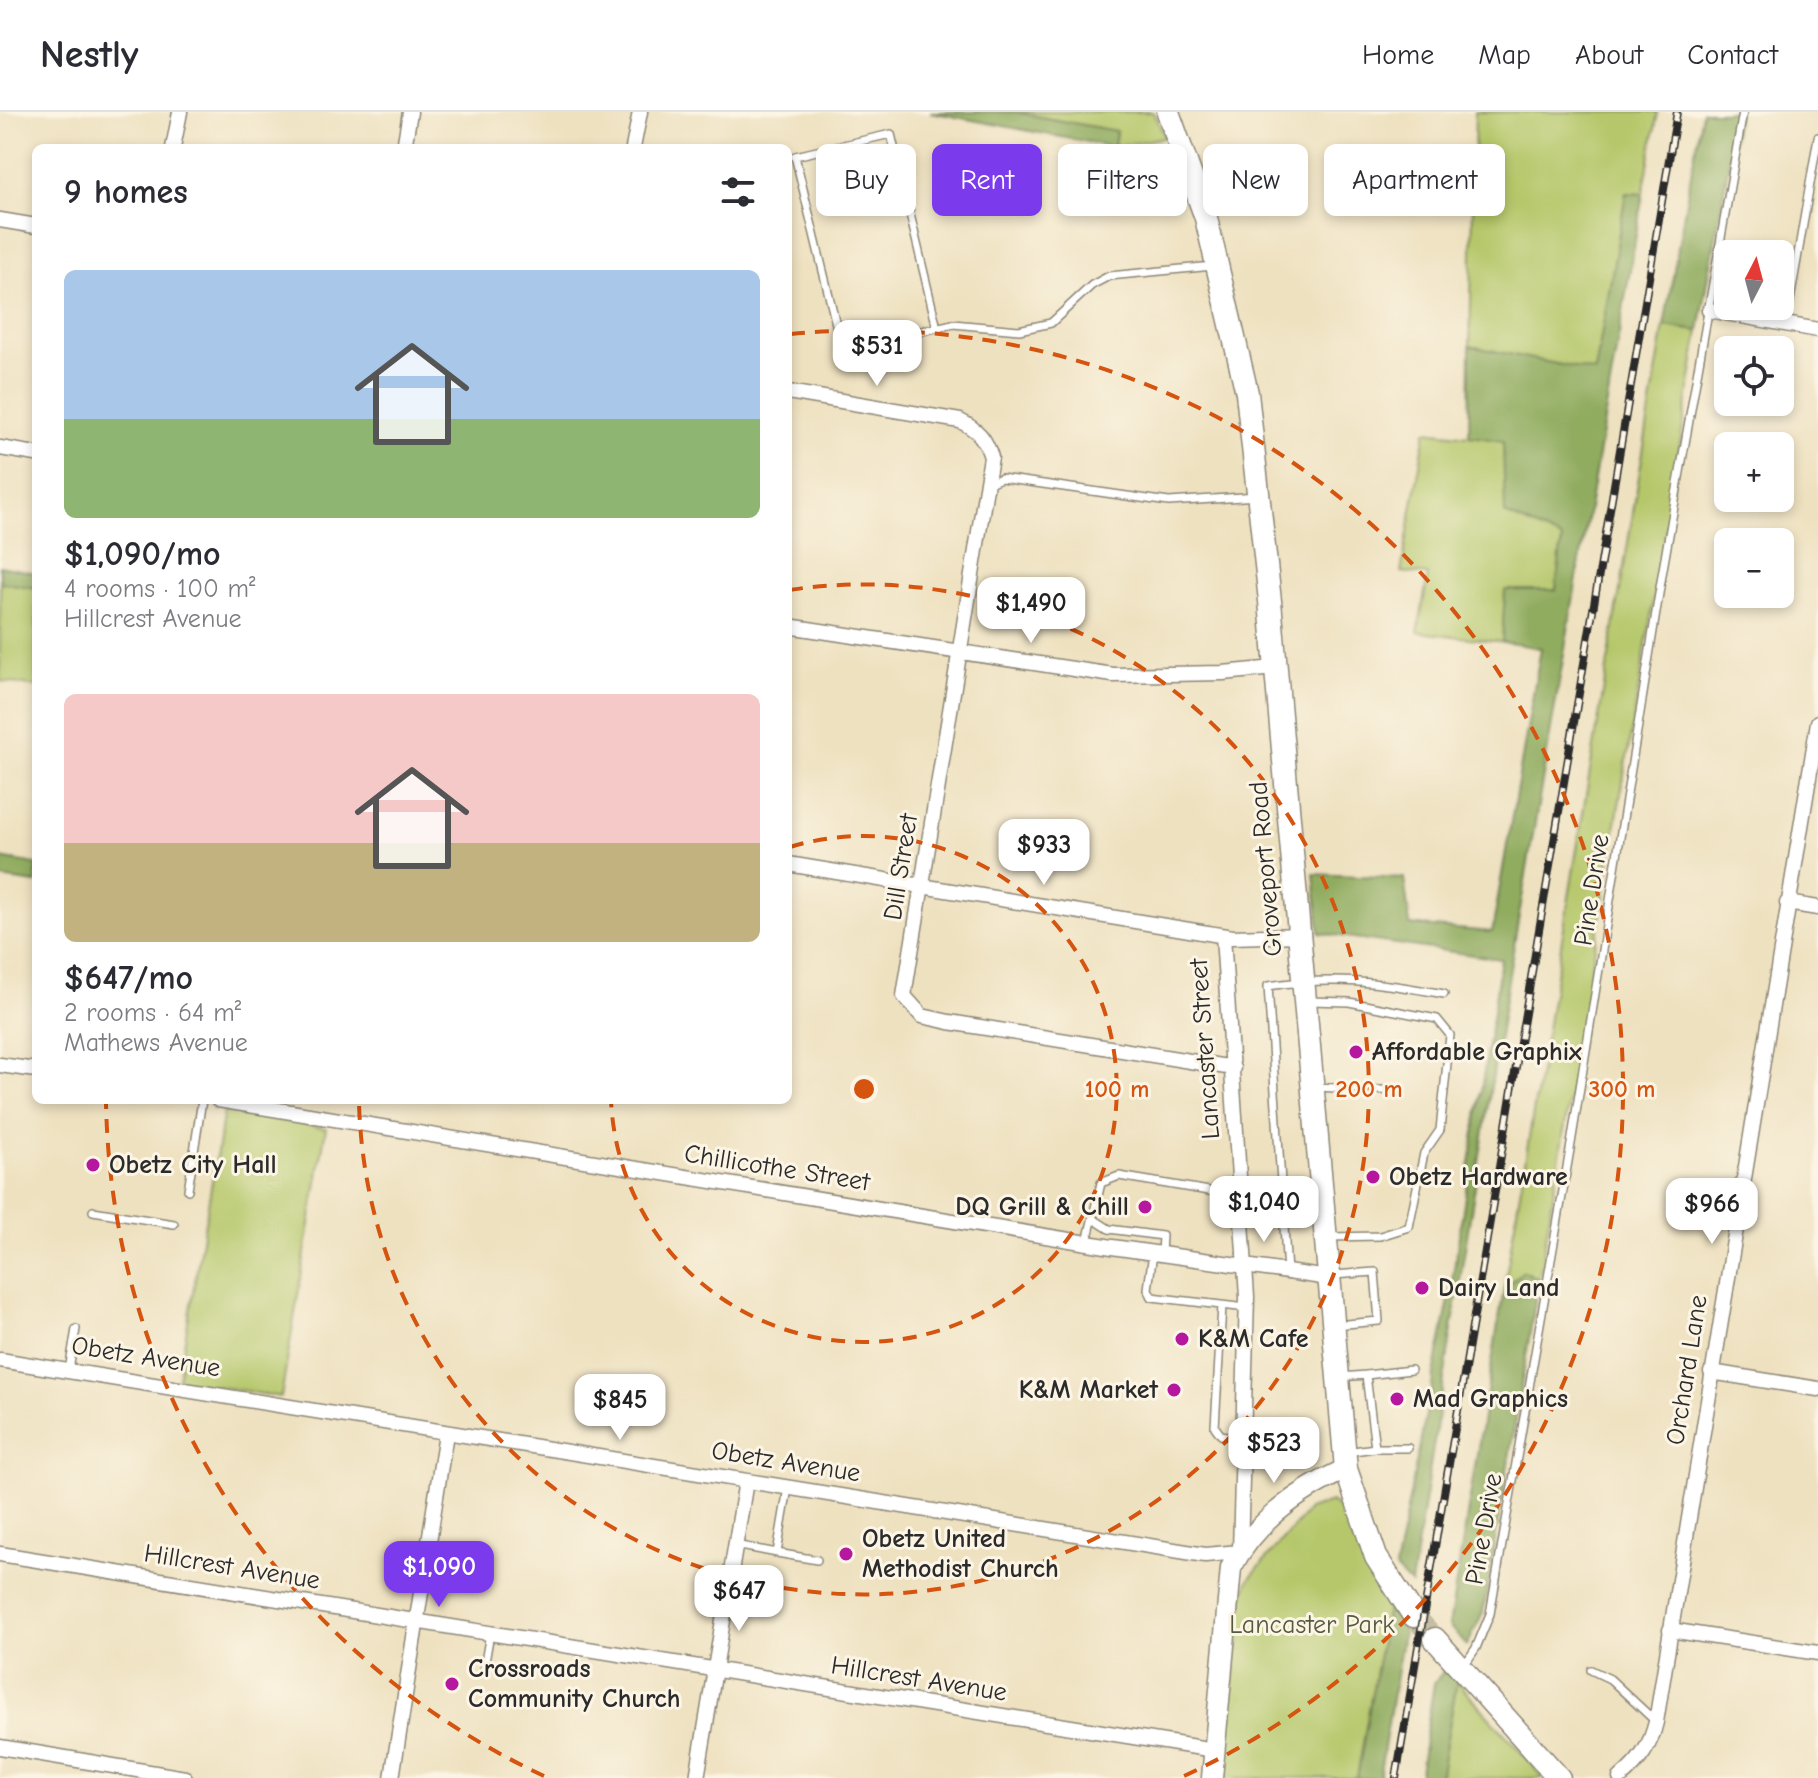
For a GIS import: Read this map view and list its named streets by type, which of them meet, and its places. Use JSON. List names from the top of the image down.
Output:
{
  "streets": {
    "main road": ["Groveport Road"],
    "street": [
      "Dill Street",
      "Lancaster Street",
      "Chillicothe Street",
      "Obetz Avenue",
      "Orchard Lane",
      "Hillcrest Avenue"
    ],
    "lane": ["Pine Drive"]
  },
  "crossings": [
    ["Dill Street", "Lancaster Street"],
    ["Groveport Road", "Chillicothe Street"],
    ["Lancaster Street", "Chillicothe Street"],
    ["Lancaster Street", "Obetz Avenue"],
    ["Lancaster Street", "Hillcrest Avenue"]
  ],
  "parks": ["Lancaster Park"],
  "places": [
    "Affordable Graphix",
    "Obetz City Hall",
    "Obetz Hardware",
    "DQ Grill & Chill",
    "Dairy Land",
    "K&M Cafe",
    "K&M Market",
    "Mad Graphics",
    "Obetz United Methodist Church",
    "Crossroads Community Church"
  ],
  "north": "top",
  "page": {
    "header": "Nestly",
    "nav": [
      "Home",
      "Map",
      "About",
      "Contact"
    ],
    "chip": [
      "Buy",
      "Rent",
      "Filters",
      "New",
      "Apartment"
    ],
    "heading": "9 homes",
    "map_buttons": ["+", "−"],
    "list": [
      {
        "name": "$1,090/mo",
        "note": "4 rooms · 100 m² · Hillcrest Avenue"
      },
      {
        "name": "$647/mo",
        "note": "2 rooms · 64 m² · Mathews Avenue"
      }
    ],
    "price": [
      "$531",
      "$1,490",
      "$933",
      "$1,040",
      "$966",
      "$845",
      "$523",
      "$1,090",
      "$647"
    ]
  },
  "rings": ["100 m", "200 m", "300 m"]
}
